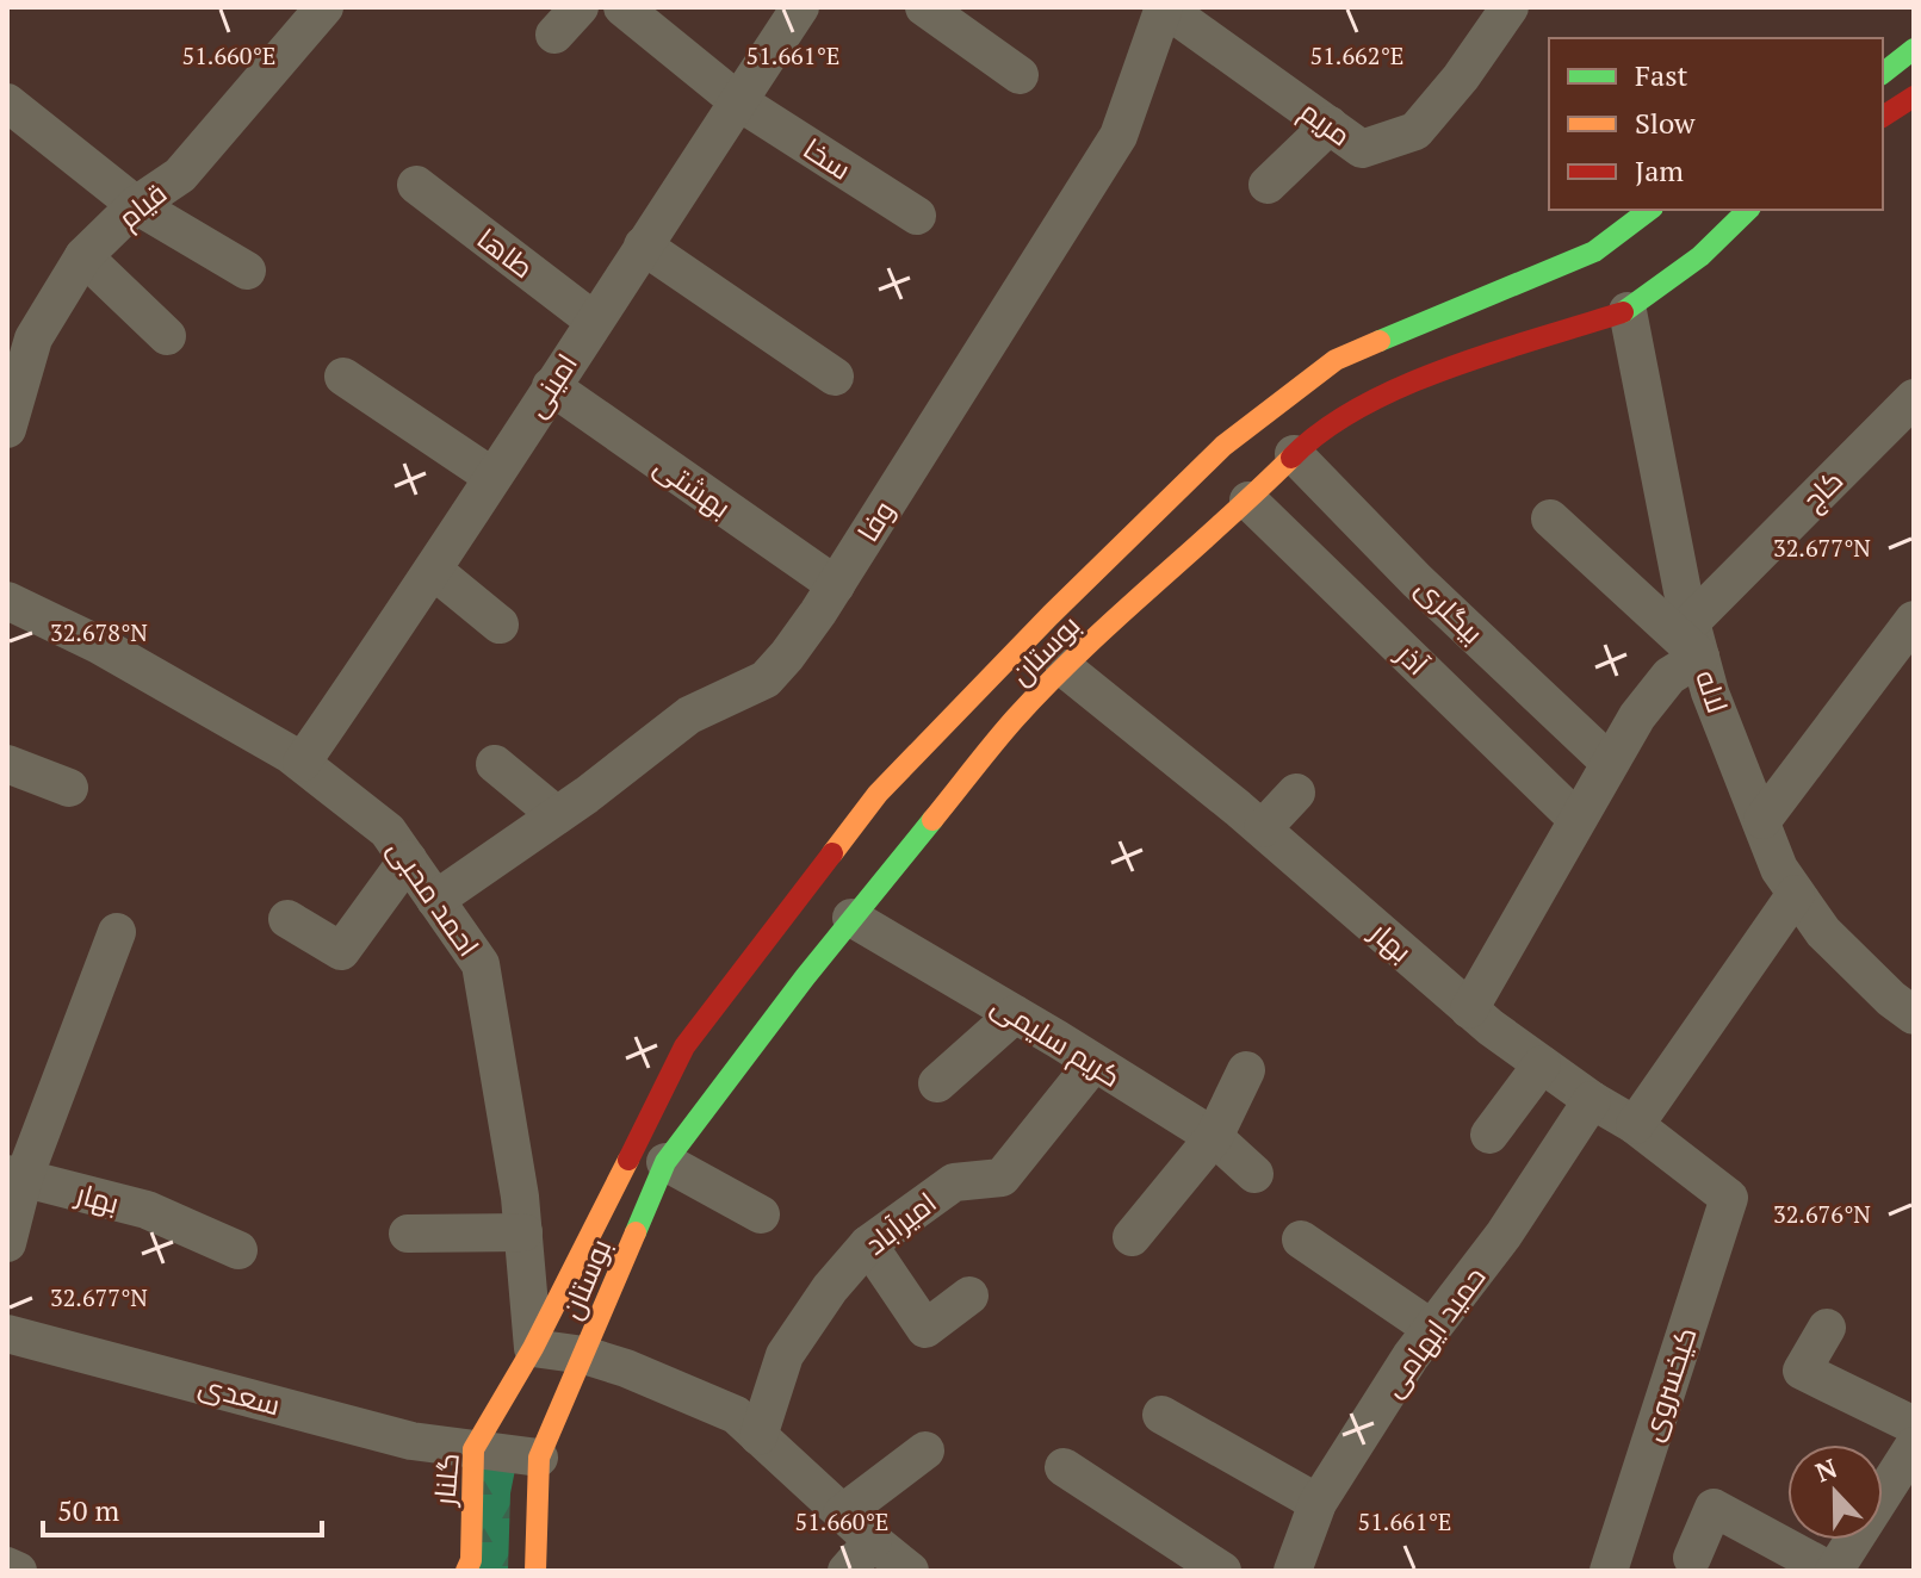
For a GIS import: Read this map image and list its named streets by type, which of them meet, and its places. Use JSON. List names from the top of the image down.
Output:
{
  "streets": {
    "street": [
      "مریم",
      "سخا",
      "قیام",
      "طاها",
      "امینی",
      "بهشتی",
      "کاج",
      "وفا",
      "بیگلری",
      "بوستان",
      "آذر",
      "لاله",
      "احمد محبی",
      "بهار",
      "کریم سلیمی",
      "امیرآباد",
      "حمید ایهامی",
      "کیخسروی",
      "سعدی",
      "گلنار"
    ]
  },
  "crossings": [
    ["مریم", "وفا"],
    ["سخا", "امینی"],
    ["طاها", "امینی"],
    ["امینی", "بهشتی"],
    ["امینی", "احمد محبی"],
    ["بهشتی", "وفا"],
    ["کاج", "بیگلری"],
    ["کاج", "آذر"],
    ["کاج", "لاله"],
    ["کاج", "بهار"],
    ["وفا", "احمد محبی"],
    ["بیگلری", "بوستان"],
    ["بوستان", "آذر"],
    ["بوستان", "لاله"],
    ["بوستان", "احمد محبی"],
    ["بوستان", "بهار"],
    ["بوستان", "کریم سلیمی"],
    ["بوستان", "گلنار"],
    ["احمد محبی", "گلنار"],
    ["بهار", "حمید ایهامی"],
    ["بهار", "کیخسروی"],
    ["کریم سلیمی", "امیرآباد"],
    ["سعدی", "گلنار"]
  ],
  "legend": ["Fast", "Slow", "Jam"],
  "scale_bar": "50 m",
  "north": "top",
  "coordinates": [
    "51.660°E",
    "51.661°E",
    "51.662°E",
    "32.677°N",
    "32.678°N",
    "32.676°N"
  ]
}
